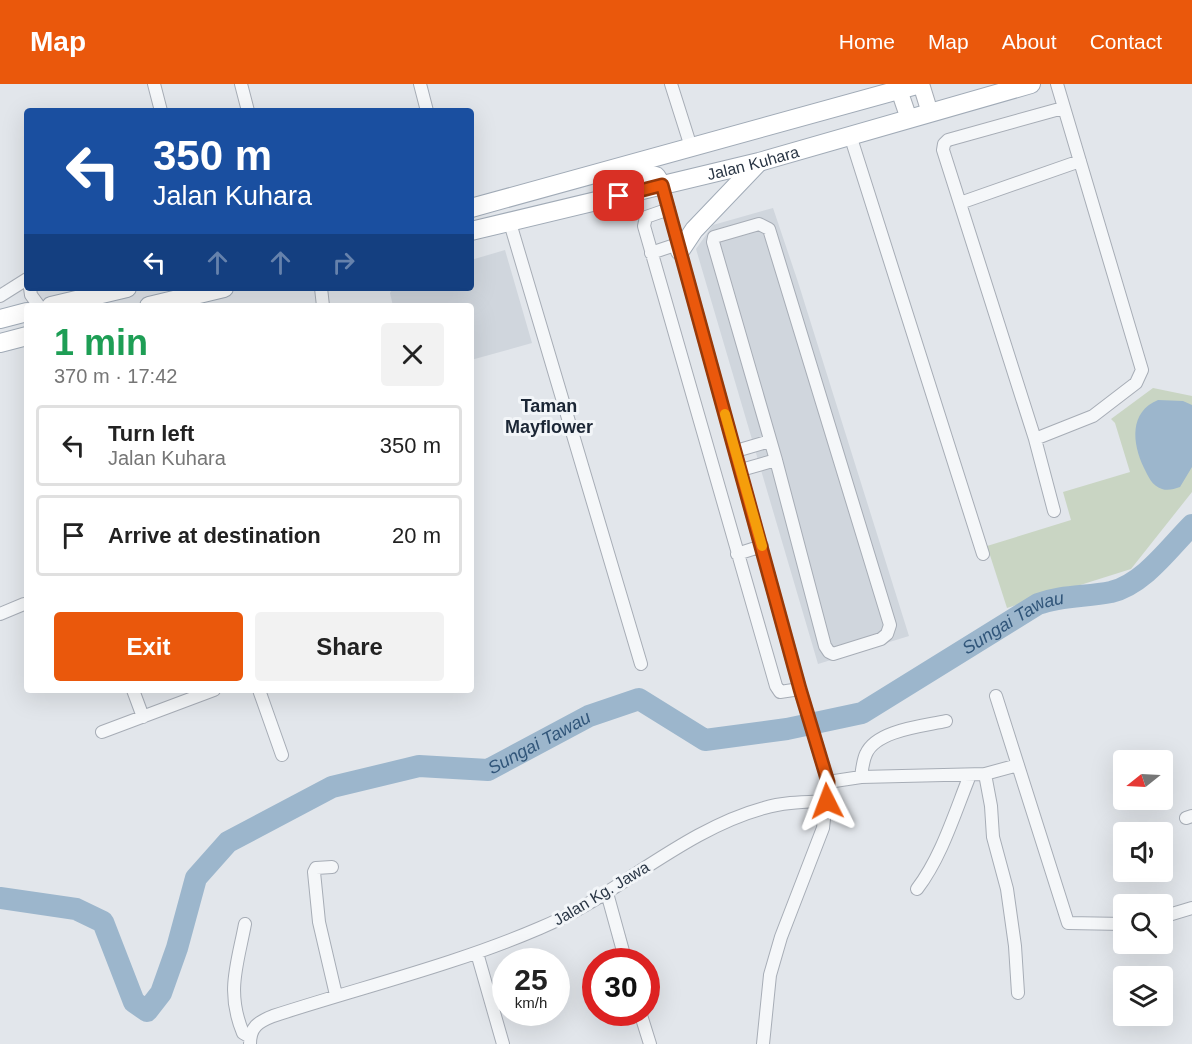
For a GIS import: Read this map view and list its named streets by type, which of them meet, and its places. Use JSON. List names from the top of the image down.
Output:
{
  "streets": {
    "main road": ["Jalan Kuhara"],
    "street": ["Jalan Kg. Jawa"]
  },
  "districts": ["Taman Mayflower"],
  "water": ["Sungai Tawau"],
  "north": "left",
  "page": {
    "header": "Map",
    "nav": [
      "Home",
      "Map",
      "About",
      "Contact"
    ],
    "turn": ["350 m", "Jalan Kuhara"],
    "heading": ["1 min", "370 m · 17:42"],
    "list": [
      {
        "name": "Turn left",
        "note": "Jalan Kuhara",
        "value": "350 m"
      },
      {
        "name": "Arrive at destination",
        "value": "20 m"
      }
    ],
    "buttons": ["Exit", "Share"],
    "speed": "25 km/h",
    "limit": "30"
  }
}
